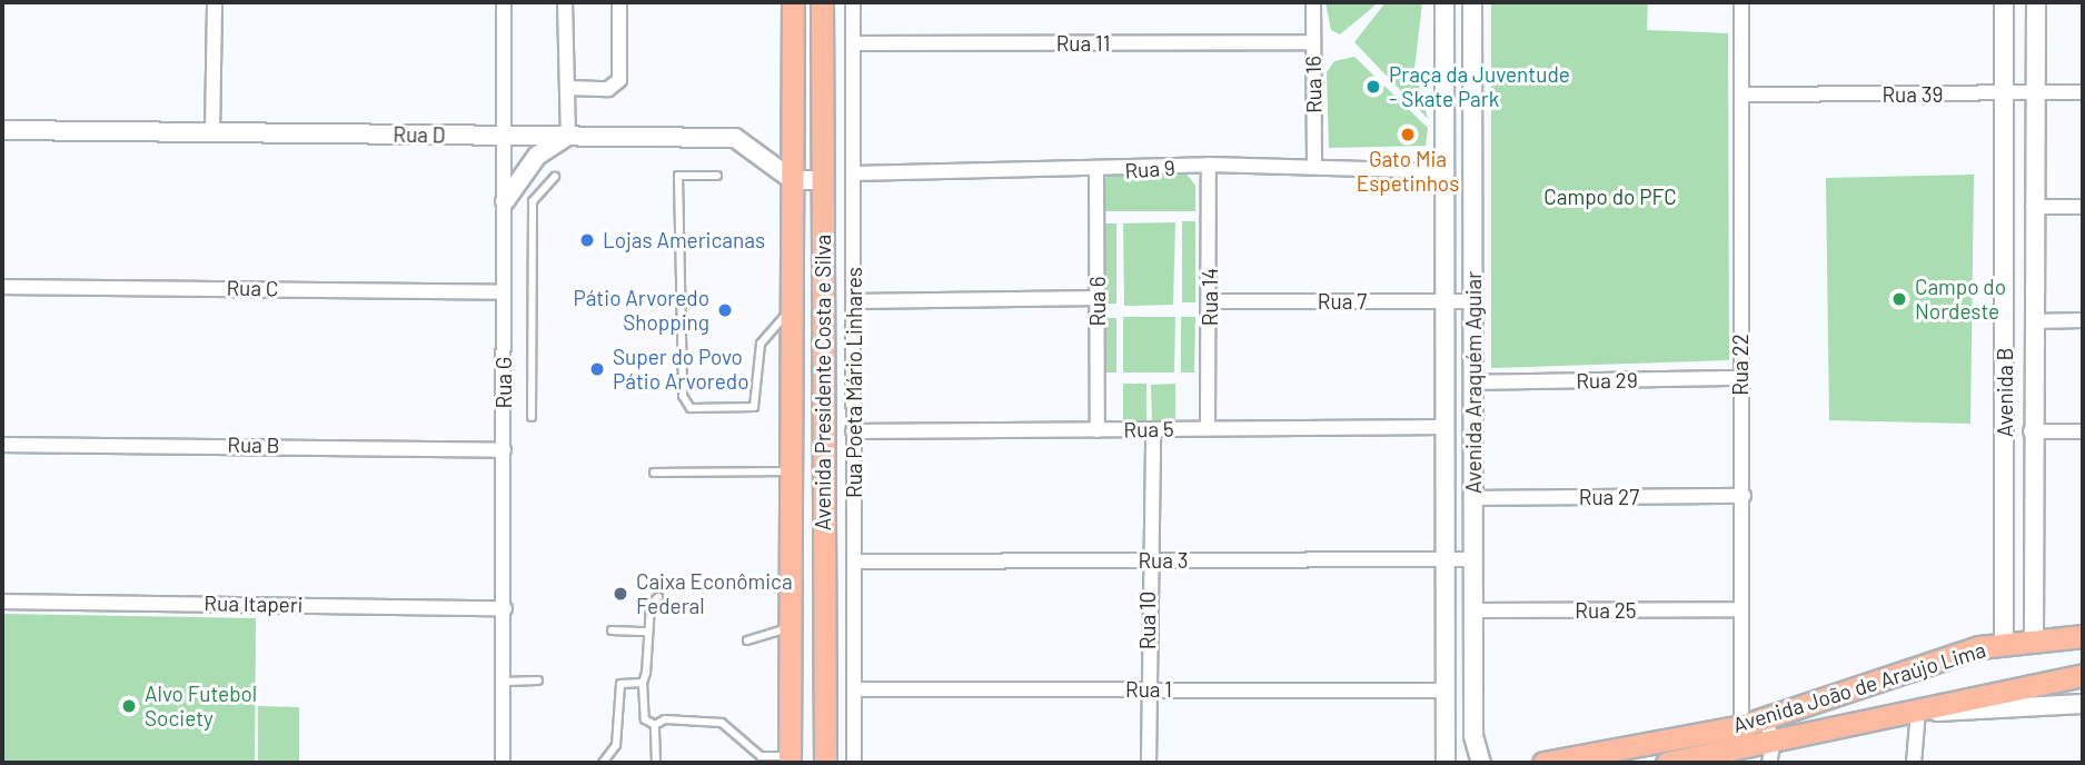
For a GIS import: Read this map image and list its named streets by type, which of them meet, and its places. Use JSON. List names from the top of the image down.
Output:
{
  "streets": {
    "main road": ["Avenida Presidente Costa e Silva", "Avenida João de Araújo Lima"],
    "street": [
      "Rua 11",
      "Rua 16",
      "Rua 39",
      "Rua D",
      "Rua 9",
      "Rua C",
      "Rua 14",
      "Rua 6",
      "Rua 7",
      "Rua 22",
      "Rua 29",
      "Rua G",
      "Rua Poeta Mário Linhares",
      "Avenida Araquém Aguiar",
      "Avenida B",
      "Rua 5",
      "Rua B",
      "Rua 27",
      "Rua 3",
      "Rua Itaperi",
      "Rua 25",
      "Rua 10",
      "Rua 1"
    ]
  },
  "crossings": [
    ["Rua 11", "Rua 16"],
    ["Rua 11", "Rua Poeta Mário Linhares"],
    ["Rua 16", "Rua 9"],
    ["Rua 39", "Rua 22"],
    ["Rua 39", "Avenida B"],
    ["Rua D", "Rua G"],
    ["Rua D", "Avenida Presidente Costa e Silva"],
    ["Rua 9", "Rua 14"],
    ["Rua 9", "Rua 6"],
    ["Rua 9", "Rua Poeta Mário Linhares"],
    ["Rua 9", "Avenida Araquém Aguiar"],
    ["Rua C", "Rua G"],
    ["Rua 14", "Rua 7"],
    ["Rua 14", "Rua 5"],
    ["Rua 6", "Rua 5"],
    ["Rua 7", "Avenida Araquém Aguiar"],
    ["Rua 22", "Rua 29"],
    ["Rua 22", "Rua 27"],
    ["Rua 22", "Rua 25"],
    ["Rua 22", "Avenida João de Araújo Lima"],
    ["Rua 29", "Avenida Araquém Aguiar"],
    ["Rua G", "Rua B"],
    ["Rua G", "Rua Itaperi"],
    ["Rua Poeta Mário Linhares", "Rua 5"],
    ["Rua Poeta Mário Linhares", "Rua 3"],
    ["Rua Poeta Mário Linhares", "Rua 1"],
    ["Avenida Araquém Aguiar", "Rua 5"],
    ["Avenida Araquém Aguiar", "Rua 27"],
    ["Avenida Araquém Aguiar", "Rua 3"],
    ["Avenida Araquém Aguiar", "Rua 25"],
    ["Avenida Araquém Aguiar", "Rua 1"],
    ["Avenida B", "Avenida João de Araújo Lima"],
    ["Rua 5", "Rua 10"],
    ["Rua 3", "Rua 10"],
    ["Rua 10", "Rua 1"]
  ],
  "parks": ["Campo do PFC"],
  "places": [
    "Praça da Juventude - Skate Park",
    "Gato Mia Espetinhos",
    "Lojas Americanas",
    "Campo do Nordeste",
    "Pátio Arvoredo Shopping",
    "Super do Povo Pátio Arvoredo",
    "Caixa Econômica Federal",
    "Alvo Futebol Society"
  ]
}
